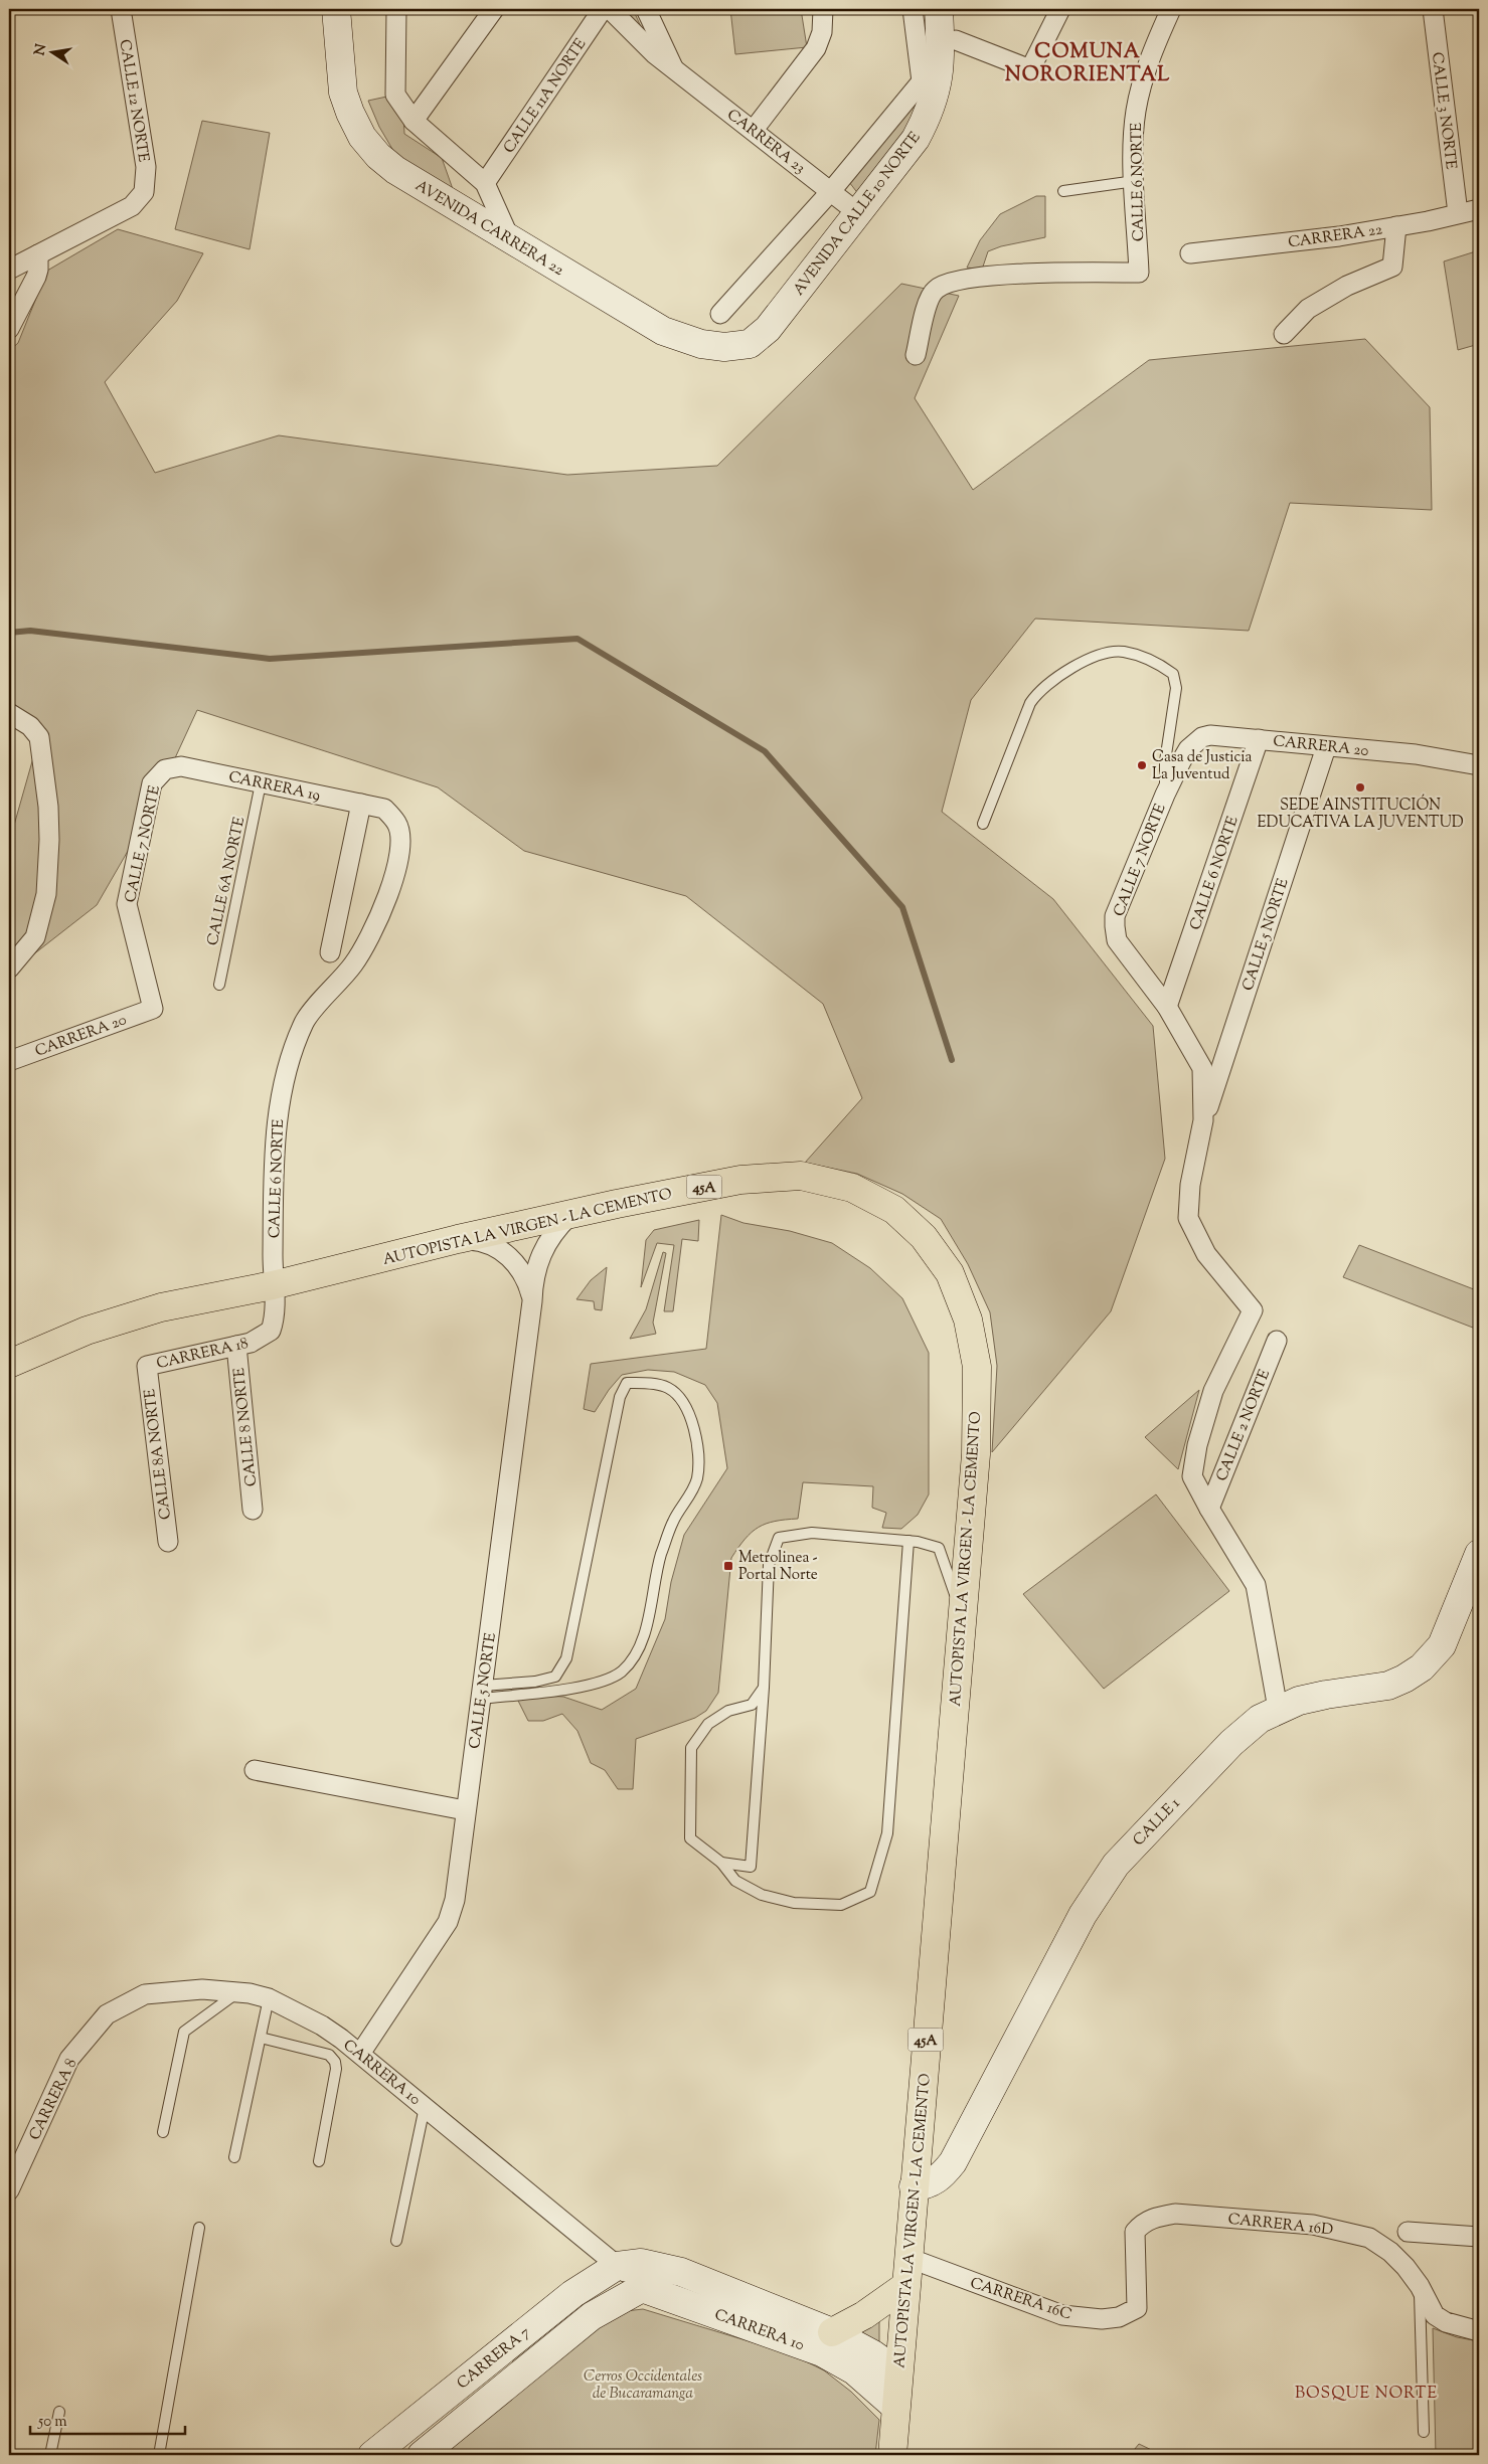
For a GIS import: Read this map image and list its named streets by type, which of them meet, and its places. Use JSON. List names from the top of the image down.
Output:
{
  "streets": {
    "main road": ["45A", "AUTOPISTA LA VIRGEN - LA CEMENTO"],
    "street": [
      "CALLE 11A NORTE",
      "CALLE 12 NORTE",
      "CALLE 3 NORTE",
      "CARRERA 23",
      "CALLE 6 NORTE",
      "AVENIDA CALLE 10 NORTE",
      "AVENIDA CARRERA 22",
      "CARRERA 22",
      "CARRERA 20",
      "CARRERA 19",
      "CALLE 7 NORTE",
      "CALLE 5 NORTE",
      "CARRERA 18",
      "CALLE 2 NORTE",
      "CALLE 8 NORTE",
      "CALLE 8A NORTE",
      "CALLE 1",
      "CARRERA 10",
      "CARRERA 8",
      "CARRERA 16D",
      "CARRERA 16C",
      "CARRERA 7"
    ],
    "lane": ["CALLE 6A NORTE"]
  },
  "crossings": [
    ["CALLE 3 NORTE", "CARRERA 22"],
    ["CARRERA 23", "AVENIDA CALLE 10 NORTE"],
    ["CALLE 6 NORTE", "CARRERA 20"],
    ["CALLE 6 NORTE", "CARRERA 19"],
    ["CALLE 6 NORTE", "CALLE 7 NORTE"],
    ["CALLE 6 NORTE", "AUTOPISTA LA VIRGEN - LA CEMENTO"],
    ["CALLE 6 NORTE", "CARRERA 18"],
    ["AVENIDA CALLE 10 NORTE", "AVENIDA CARRERA 22"],
    ["CARRERA 20", "CALLE 7 NORTE"],
    ["CARRERA 20", "CALLE 5 NORTE"],
    ["CARRERA 19", "CALLE 7 NORTE"],
    ["CARRERA 19", "CALLE 6A NORTE"],
    ["CALLE 5 NORTE", "AUTOPISTA LA VIRGEN - LA CEMENTO"],
    ["CALLE 5 NORTE", "CARRERA 10"],
    ["AUTOPISTA LA VIRGEN - LA CEMENTO", "CARRERA 18"],
    ["AUTOPISTA LA VIRGEN - LA CEMENTO", "CALLE 1"],
    ["AUTOPISTA LA VIRGEN - LA CEMENTO", "CARRERA 10"],
    ["AUTOPISTA LA VIRGEN - LA CEMENTO", "CARRERA 16C"],
    ["CARRERA 18", "CALLE 8 NORTE"],
    ["CARRERA 18", "CALLE 8A NORTE"],
    ["CARRERA 10", "CARRERA 8"],
    ["CARRERA 10", "CARRERA 7"],
    ["CARRERA 16D", "CARRERA 16C"]
  ],
  "districts": ["COMUNA NORORIENTAL", "BOSQUE NORTE"],
  "parks": ["Cerros Occidentales de Bucaramanga"],
  "places": {
    "other": ["Casa de Justicia La Juventud", "SEDE AINSTITUCIÓN EDUCATIVA LA JUVENTUD"],
    "transit": ["Metrolinea - Portal Norte"]
  },
  "scale_bar": "50 m",
  "north": "left"
}
